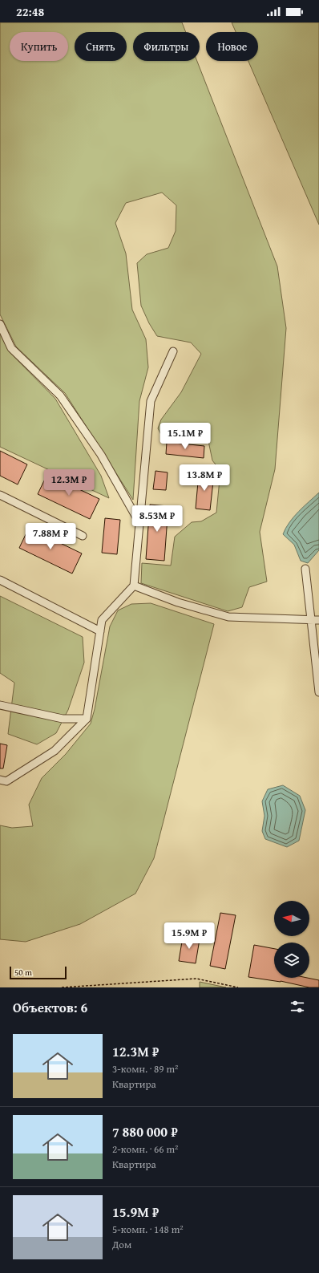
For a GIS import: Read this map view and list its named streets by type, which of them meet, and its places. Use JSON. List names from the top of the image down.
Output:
{
  "scale_bar": "50 m",
  "north": "left",
  "page": {
    "status": "22:48",
    "chip": [
      "Купить",
      "Снять",
      "Фильтры",
      "Новое"
    ],
    "price": [
      "15.1M ₽",
      "13.8M ₽",
      "12.3M ₽",
      "8.53M ₽",
      "7.88M ₽",
      "15.9M ₽"
    ],
    "scale": "50 m",
    "heading": "Объектов: 6",
    "list": [
      {
        "name": "12.3M ₽",
        "note": "3-комн. · 89 m² · Квартира"
      },
      {
        "name": "7 880 000 ₽",
        "note": "2-комн. · 66 m² · Квартира"
      },
      {
        "name": "15.9M ₽",
        "note": "5-комн. · 148 m² · Дом"
      }
    ]
  }
}
